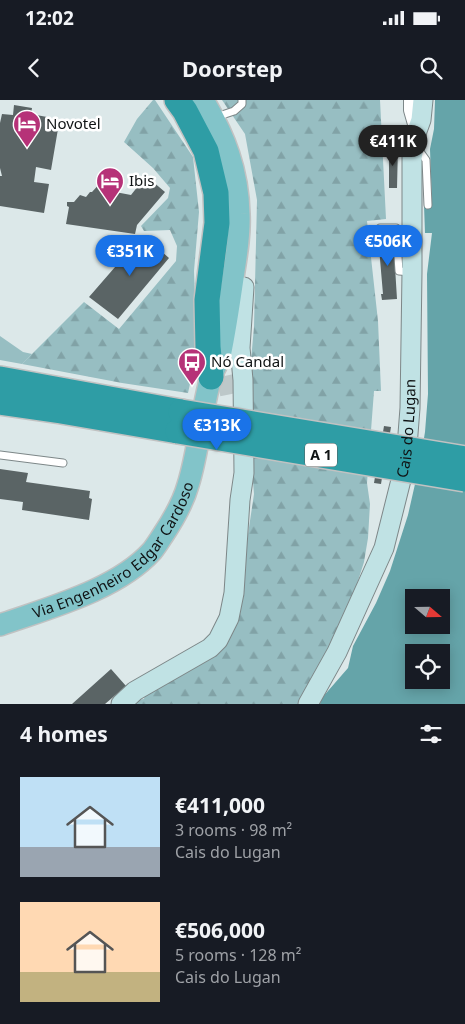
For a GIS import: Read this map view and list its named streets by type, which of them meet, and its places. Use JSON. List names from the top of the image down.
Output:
{
  "streets": {
    "highway": ["A 1"],
    "main road": ["Via Engenheiro Edgar Cardoso"],
    "street": ["Cais do Lugan"]
  },
  "places": {
    "hotel": ["Novotel", "Ibis"],
    "bus stop": ["Nó Candal"]
  },
  "north": "right",
  "page": {
    "status": "12:02",
    "header": "Doorstep",
    "price": [
      "€411K",
      "€506K",
      "€351K",
      "€313K"
    ],
    "heading": "4 homes",
    "list": [
      {
        "name": "€411,000",
        "note": "3 rooms · 98 m² · Cais do Lugan"
      },
      {
        "name": "€506,000",
        "note": "5 rooms · 128 m² · Cais do Lugan"
      }
    ]
  }
}
